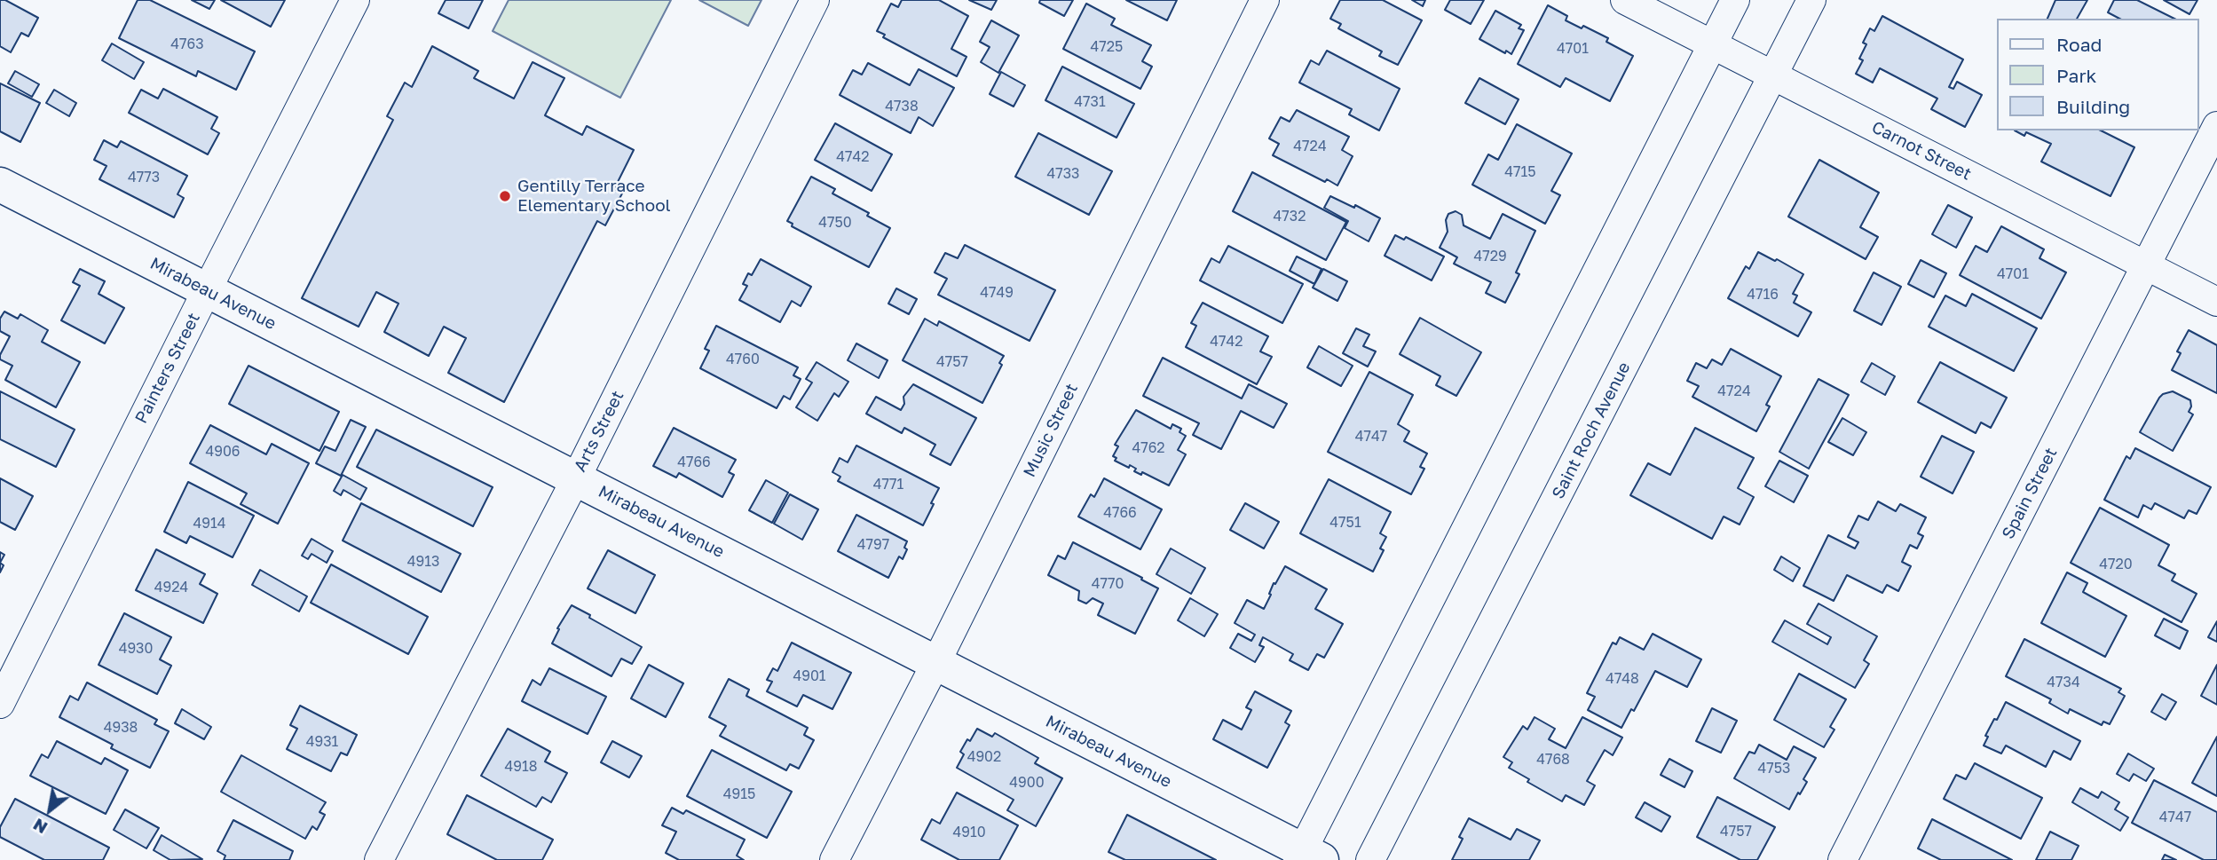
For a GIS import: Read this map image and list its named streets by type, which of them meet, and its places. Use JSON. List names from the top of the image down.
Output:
{
  "streets": {
    "street": [
      "Carnot Street",
      "Mirabeau Avenue",
      "Painters Street",
      "Music Street",
      "Saint Roch Avenue",
      "Arts Street",
      "Spain Street"
    ]
  },
  "crossings": [
    ["Carnot Street", "Saint Roch Avenue"],
    ["Carnot Street", "Spain Street"],
    ["Mirabeau Avenue", "Painters Street"],
    ["Mirabeau Avenue", "Music Street"],
    ["Mirabeau Avenue", "Arts Street"]
  ],
  "places": ["Gentilly Terrace Elementary School"],
  "house_numbers": [
    "4763",
    "4725",
    "4701",
    "4731",
    "4738",
    "4724",
    "4742",
    "4715",
    "4733",
    "4773",
    "4732",
    "4750",
    "4729",
    "4701",
    "4749",
    "4716",
    "4742",
    "4760",
    "4757",
    "4724",
    "4747",
    "4762",
    "4906",
    "4766",
    "4771",
    "4766",
    "4751",
    "4914",
    "4797",
    "4913",
    "4720",
    "4770",
    "4924",
    "4930",
    "4901",
    "4748",
    "4734",
    "4938",
    "4931",
    "4902",
    "4768",
    "4918",
    "4753",
    "4900",
    "4915",
    "4747",
    "4757",
    "4910"
  ],
  "legend": ["Road", "Park", "Building"],
  "north": "bottom left"
}
